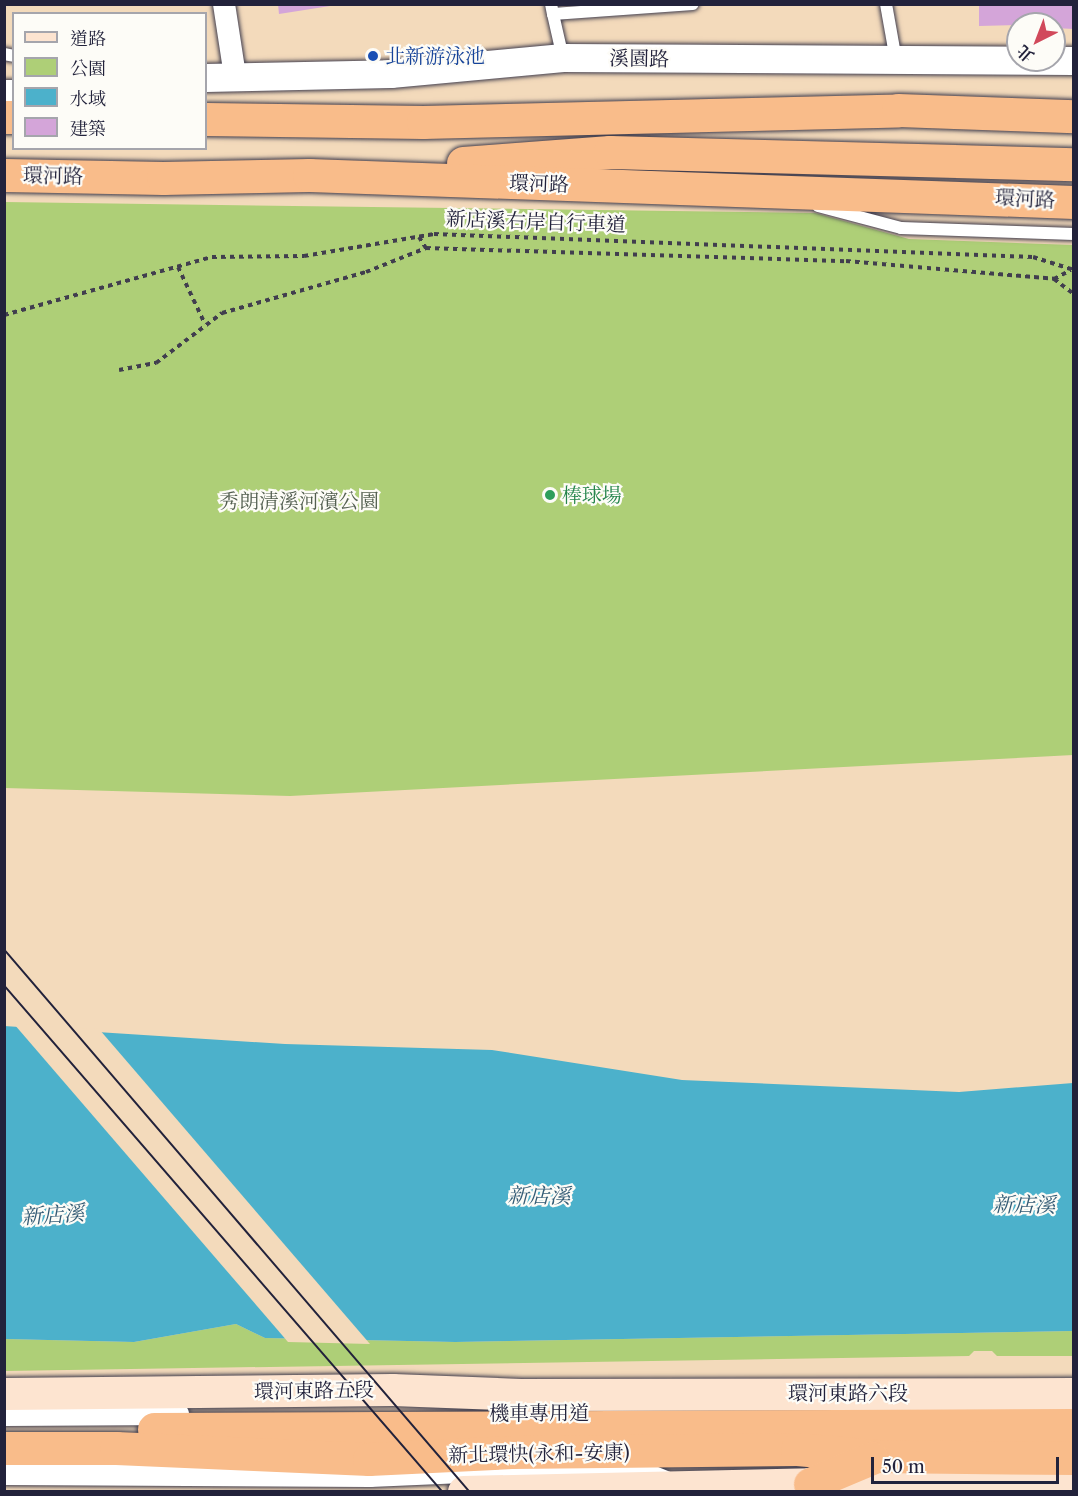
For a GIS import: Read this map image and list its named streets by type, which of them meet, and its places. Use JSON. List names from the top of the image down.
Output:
{
  "streets": {
    "highway": ["環河路", "新北環快(永和-安康)"],
    "main road": ["環河東路五段", "環河東路六段"],
    "street": ["溪園路", "機車專用道"],
    "path": ["新店溪右岸自行車道"]
  },
  "crossings": [
    ["環河東路五段", "環河東路六段"]
  ],
  "water": ["新店溪"],
  "parks": ["秀朗清溪河濱公園"],
  "places": ["北新游泳池", "棒球場"],
  "legend": [
    "道路",
    "公園",
    "水域",
    "建築"
  ],
  "scale_bar": "50 m",
  "north": "bottom left"
}
